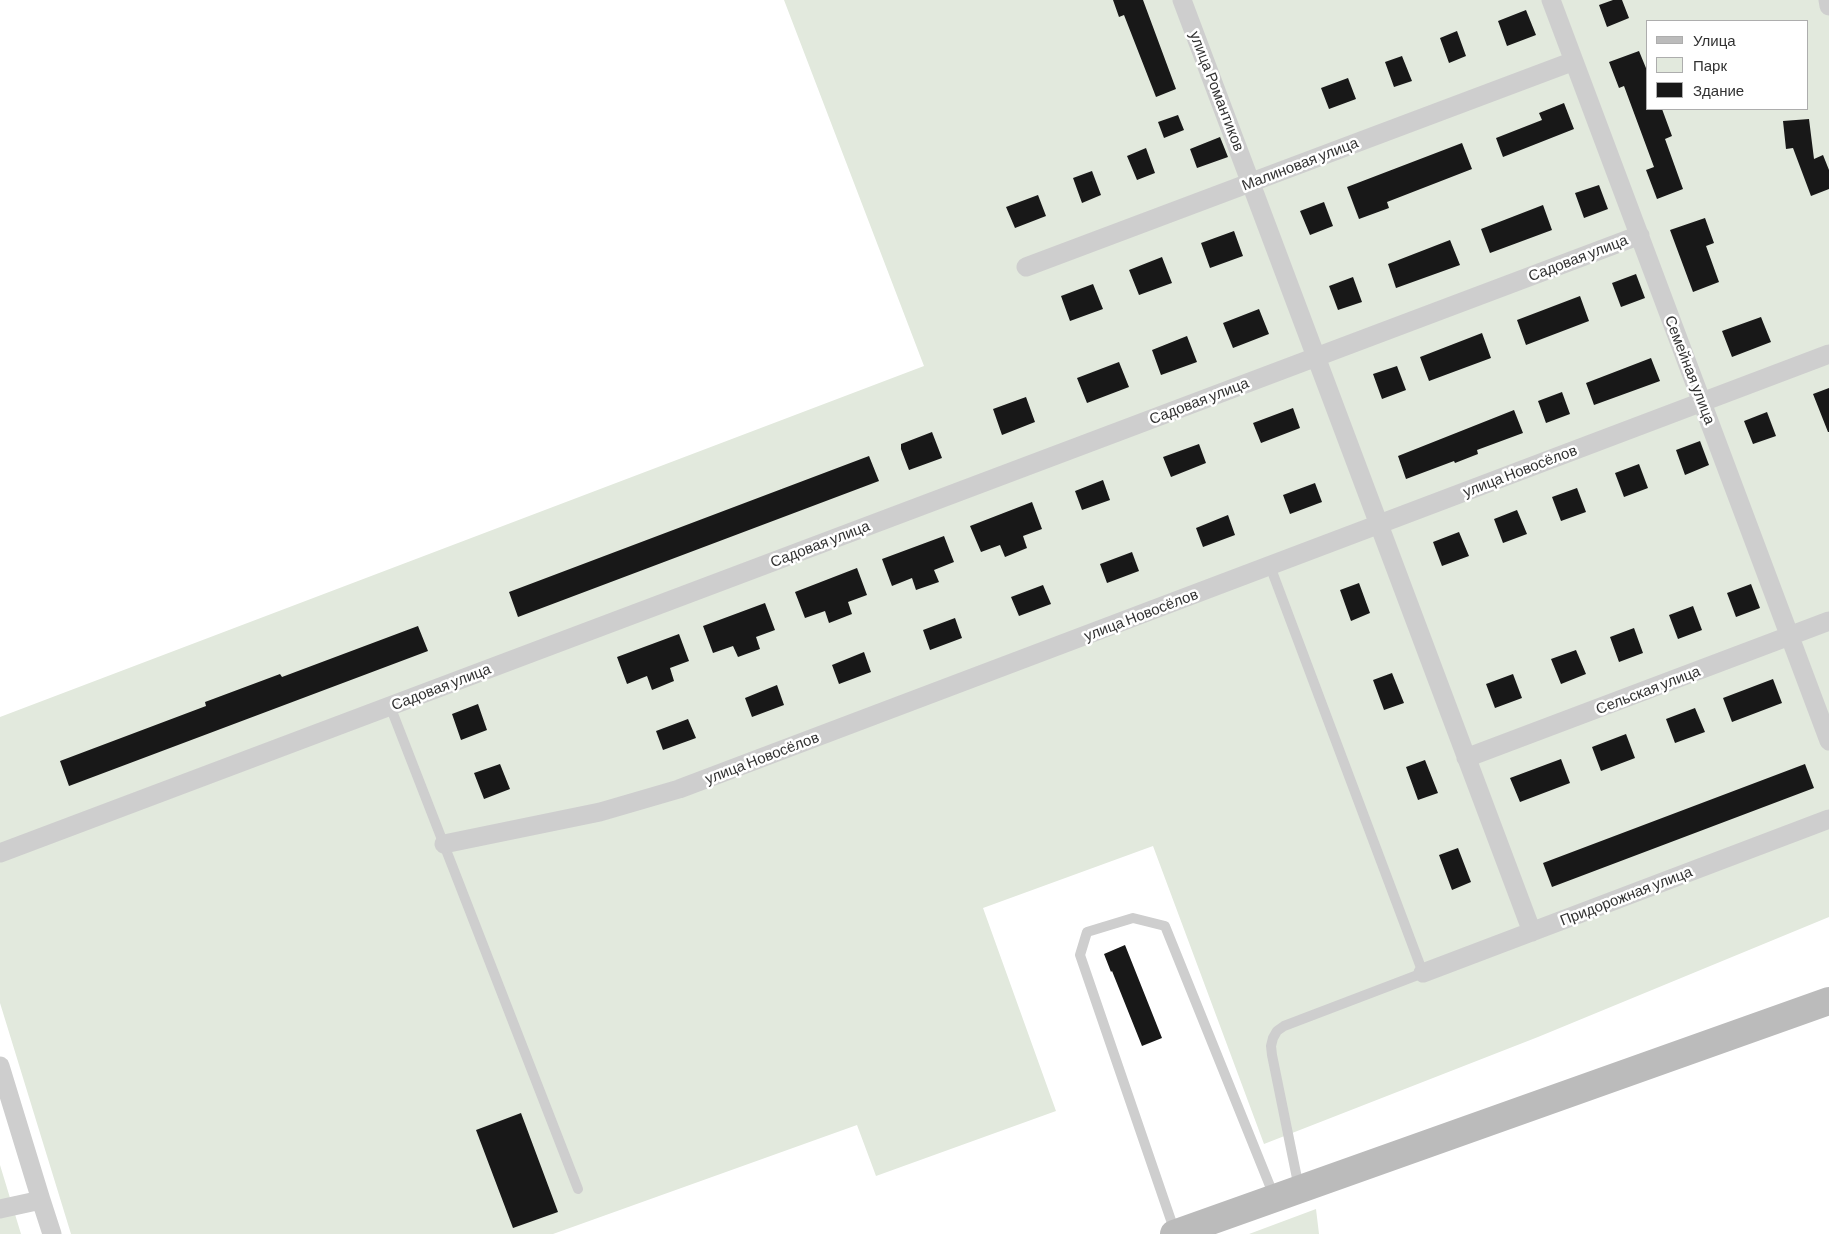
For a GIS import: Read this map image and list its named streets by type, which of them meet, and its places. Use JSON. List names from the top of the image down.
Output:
{
  "streets": {
    "street": [
      "улица Романтиков",
      "Малиновая улица",
      "Садовая улица",
      "Семейная улица",
      "улица Новосёлов",
      "Сельская улица",
      "Придорожная улица"
    ]
  },
  "crossings": [
    ["улица Романтиков", "Малиновая улица"],
    ["улица Романтиков", "Садовая улица"],
    ["улица Романтиков", "улица Новосёлов"],
    ["улица Романтиков", "Сельская улица"],
    ["улица Романтиков", "Придорожная улица"],
    ["Малиновая улица", "Семейная улица"],
    ["Садовая улица", "Семейная улица"],
    ["Семейная улица", "улица Новосёлов"],
    ["Семейная улица", "Сельская улица"]
  ],
  "legend": ["Улица", "Парк", "Здание"]
}
